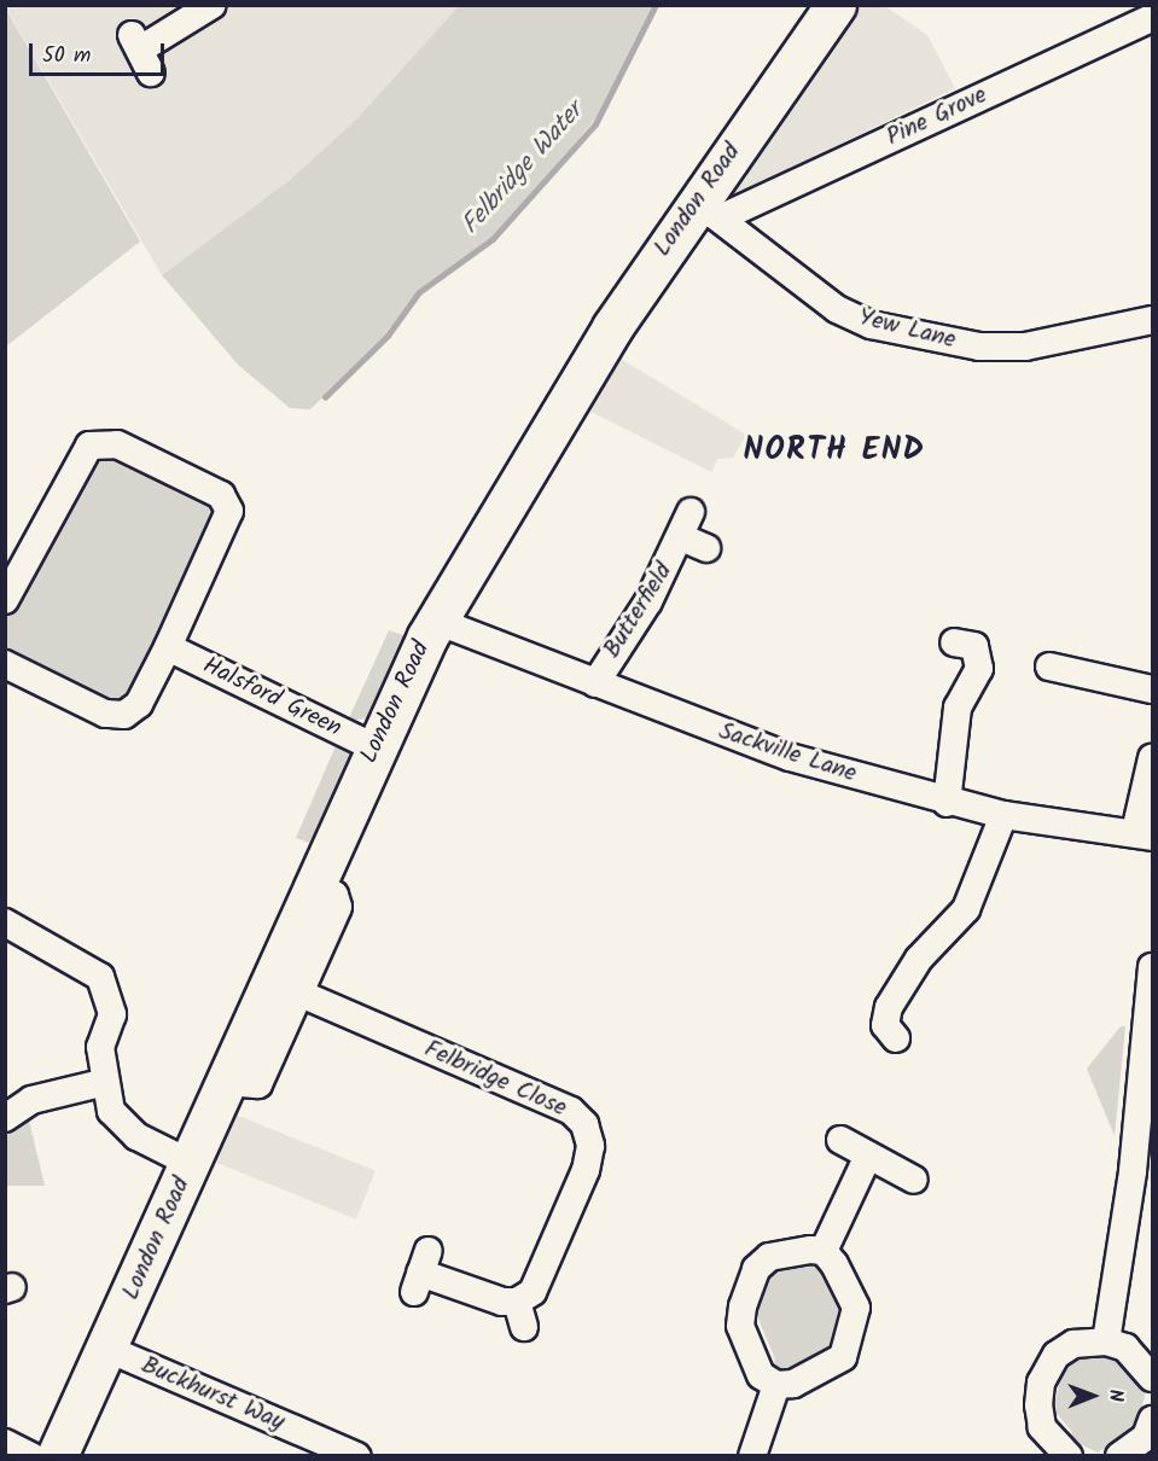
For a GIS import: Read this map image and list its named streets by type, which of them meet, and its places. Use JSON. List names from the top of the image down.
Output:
{
  "streets": {
    "highway": ["London Road"],
    "street": [
      "Pine Grove",
      "Yew Lane",
      "Butterfield",
      "Halsford Green",
      "Sackville Lane",
      "Felbridge Close",
      "Buckhurst Way"
    ]
  },
  "crossings": [
    ["Pine Grove", "London Road"],
    ["Pine Grove", "Yew Lane"],
    ["London Road", "Yew Lane"],
    ["London Road", "Halsford Green"],
    ["London Road", "Sackville Lane"],
    ["London Road", "Buckhurst Way"],
    ["Butterfield", "Sackville Lane"]
  ],
  "districts": ["NORTH END"],
  "water": ["Felbridge Water"],
  "scale_bar": "50 m",
  "north": "right"
}
